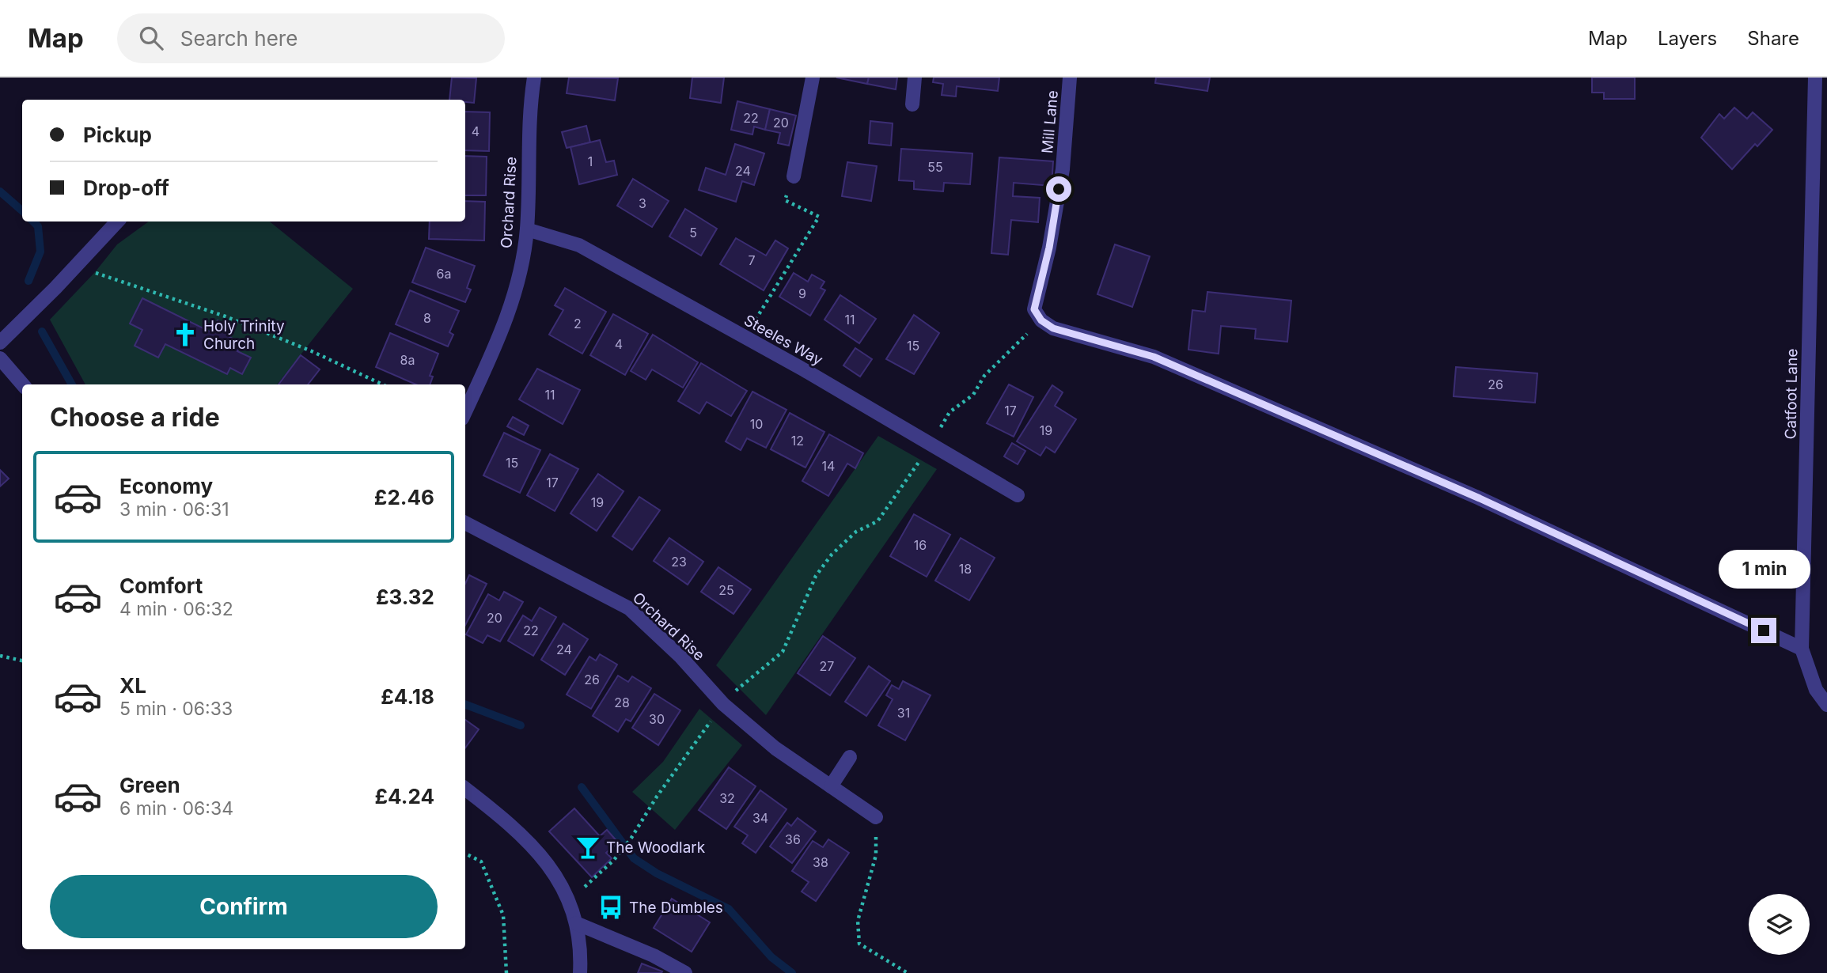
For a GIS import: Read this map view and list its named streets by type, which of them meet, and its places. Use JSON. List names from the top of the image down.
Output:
{
  "streets": {
    "street": [
      "Mill Lane",
      "Orchard Rise",
      "Steeles Way",
      "Catfoot Lane"
    ]
  },
  "crossings": [
    ["Orchard Rise", "Steeles Way"]
  ],
  "places": {
    "church": ["Holy Trinity Church"],
    "bar": ["The Woodlark"],
    "bus stop": ["The Dumbles"]
  },
  "house_numbers": [
    "22",
    "20",
    "4",
    "1",
    "55",
    "24",
    "3",
    "5",
    "7",
    "6a",
    "9",
    "8",
    "11",
    "2",
    "4",
    "15",
    "8a",
    "26",
    "11",
    "17",
    "10",
    "19",
    "12",
    "15",
    "14",
    "17",
    "19",
    "16",
    "23",
    "18",
    "25",
    "20",
    "22",
    "24",
    "27",
    "26",
    "28",
    "31",
    "30",
    "32",
    "34",
    "36",
    "38"
  ],
  "page": {
    "header": "Map",
    "search": "Search here",
    "nav": ["Map", "Layers", "Share"],
    "banner": ["Pickup", "Drop-off"],
    "heading": "Choose a ride",
    "list": [
      {
        "name": "Economy",
        "note": "3 min · 06:31",
        "value": "£2.46"
      },
      {
        "name": "Comfort",
        "note": "4 min · 06:32",
        "value": "£3.32"
      },
      {
        "name": "XL",
        "note": "5 min · 06:33",
        "value": "£4.18"
      },
      {
        "name": "Green",
        "note": "6 min · 06:34",
        "value": "£4.24"
      }
    ],
    "bubble": "1 min",
    "buttons": "Confirm"
  }
}
